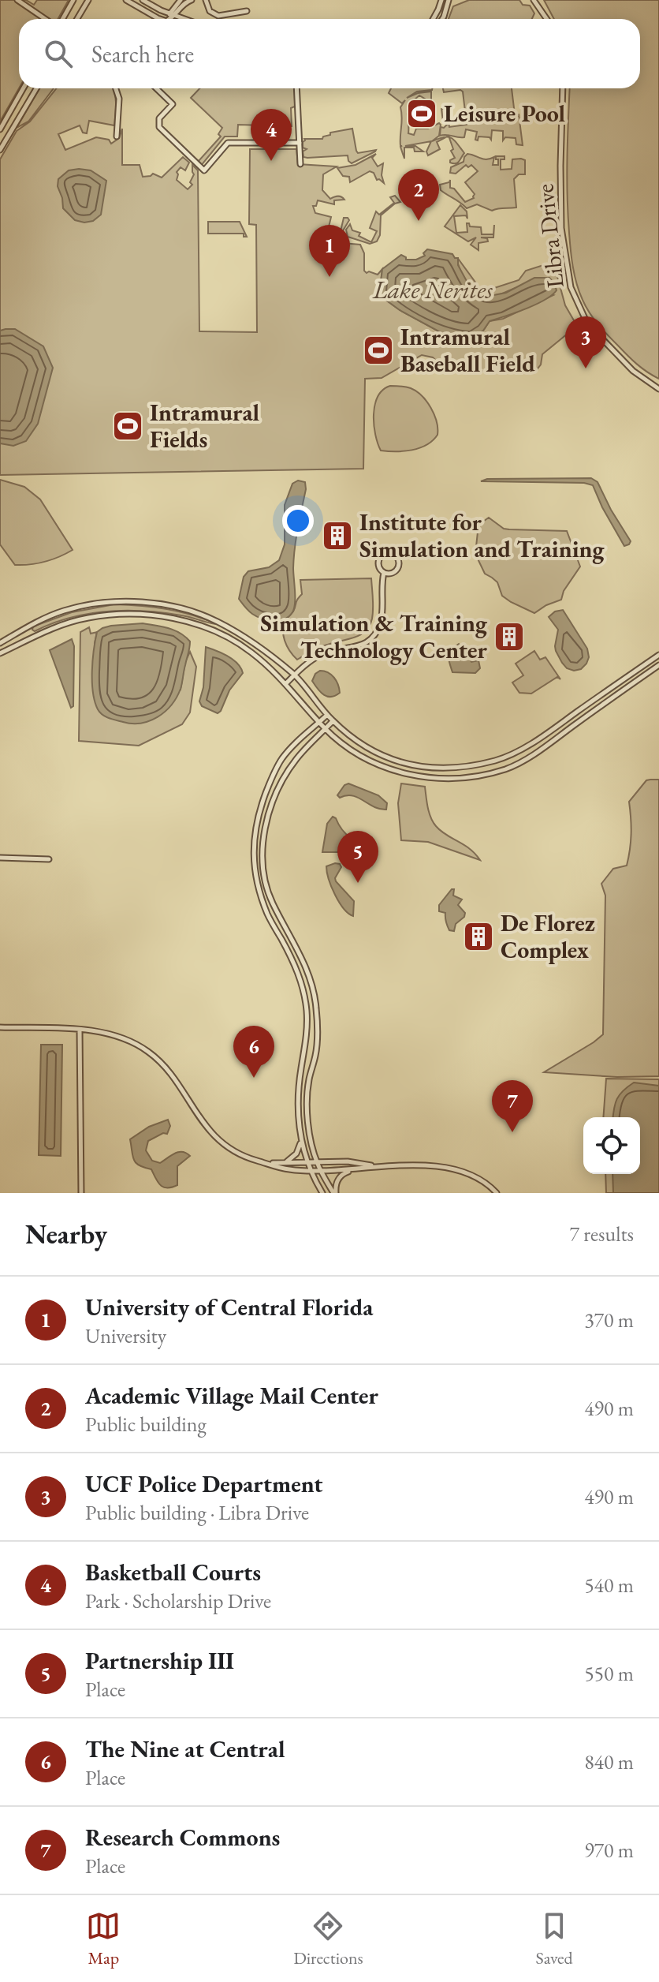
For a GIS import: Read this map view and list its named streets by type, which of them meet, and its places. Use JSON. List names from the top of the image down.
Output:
{
  "streets": {
    "street": ["Libra Drive"]
  },
  "water": ["Lake Nerites"],
  "places": {
    "sports": ["Leisure Pool", "Intramural Baseball Field", "Intramural Fields"],
    "building": ["Institute for Simulation and Training", "Simulation & Training Technology Center", "De Florez Complex"]
  },
  "page": {
    "search": "Search here",
    "pins": [
      "4",
      "2",
      "1",
      "3",
      "5",
      "6",
      "7"
    ],
    "heading": ["Nearby", "7 results"],
    "list": [
      {
        "mark": "1",
        "name": "University of Central Florida",
        "note": "University",
        "value": "370 m"
      },
      {
        "mark": "2",
        "name": "Academic Village Mail Center",
        "note": "Public building",
        "value": "490 m"
      },
      {
        "mark": "3",
        "name": "UCF Police Department",
        "note": "Public building · Libra Drive",
        "value": "490 m"
      },
      {
        "mark": "4",
        "name": "Basketball Courts",
        "note": "Park · Scholarship Drive",
        "value": "540 m"
      },
      {
        "mark": "5",
        "name": "Partnership III",
        "note": "Place",
        "value": "550 m"
      },
      {
        "mark": "6",
        "name": "The Nine at Central",
        "note": "Place",
        "value": "840 m"
      },
      {
        "mark": "7",
        "name": "Research Commons",
        "note": "Place",
        "value": "970 m"
      }
    ],
    "nav": ["Map", "Directions", "Saved"]
  }
}
